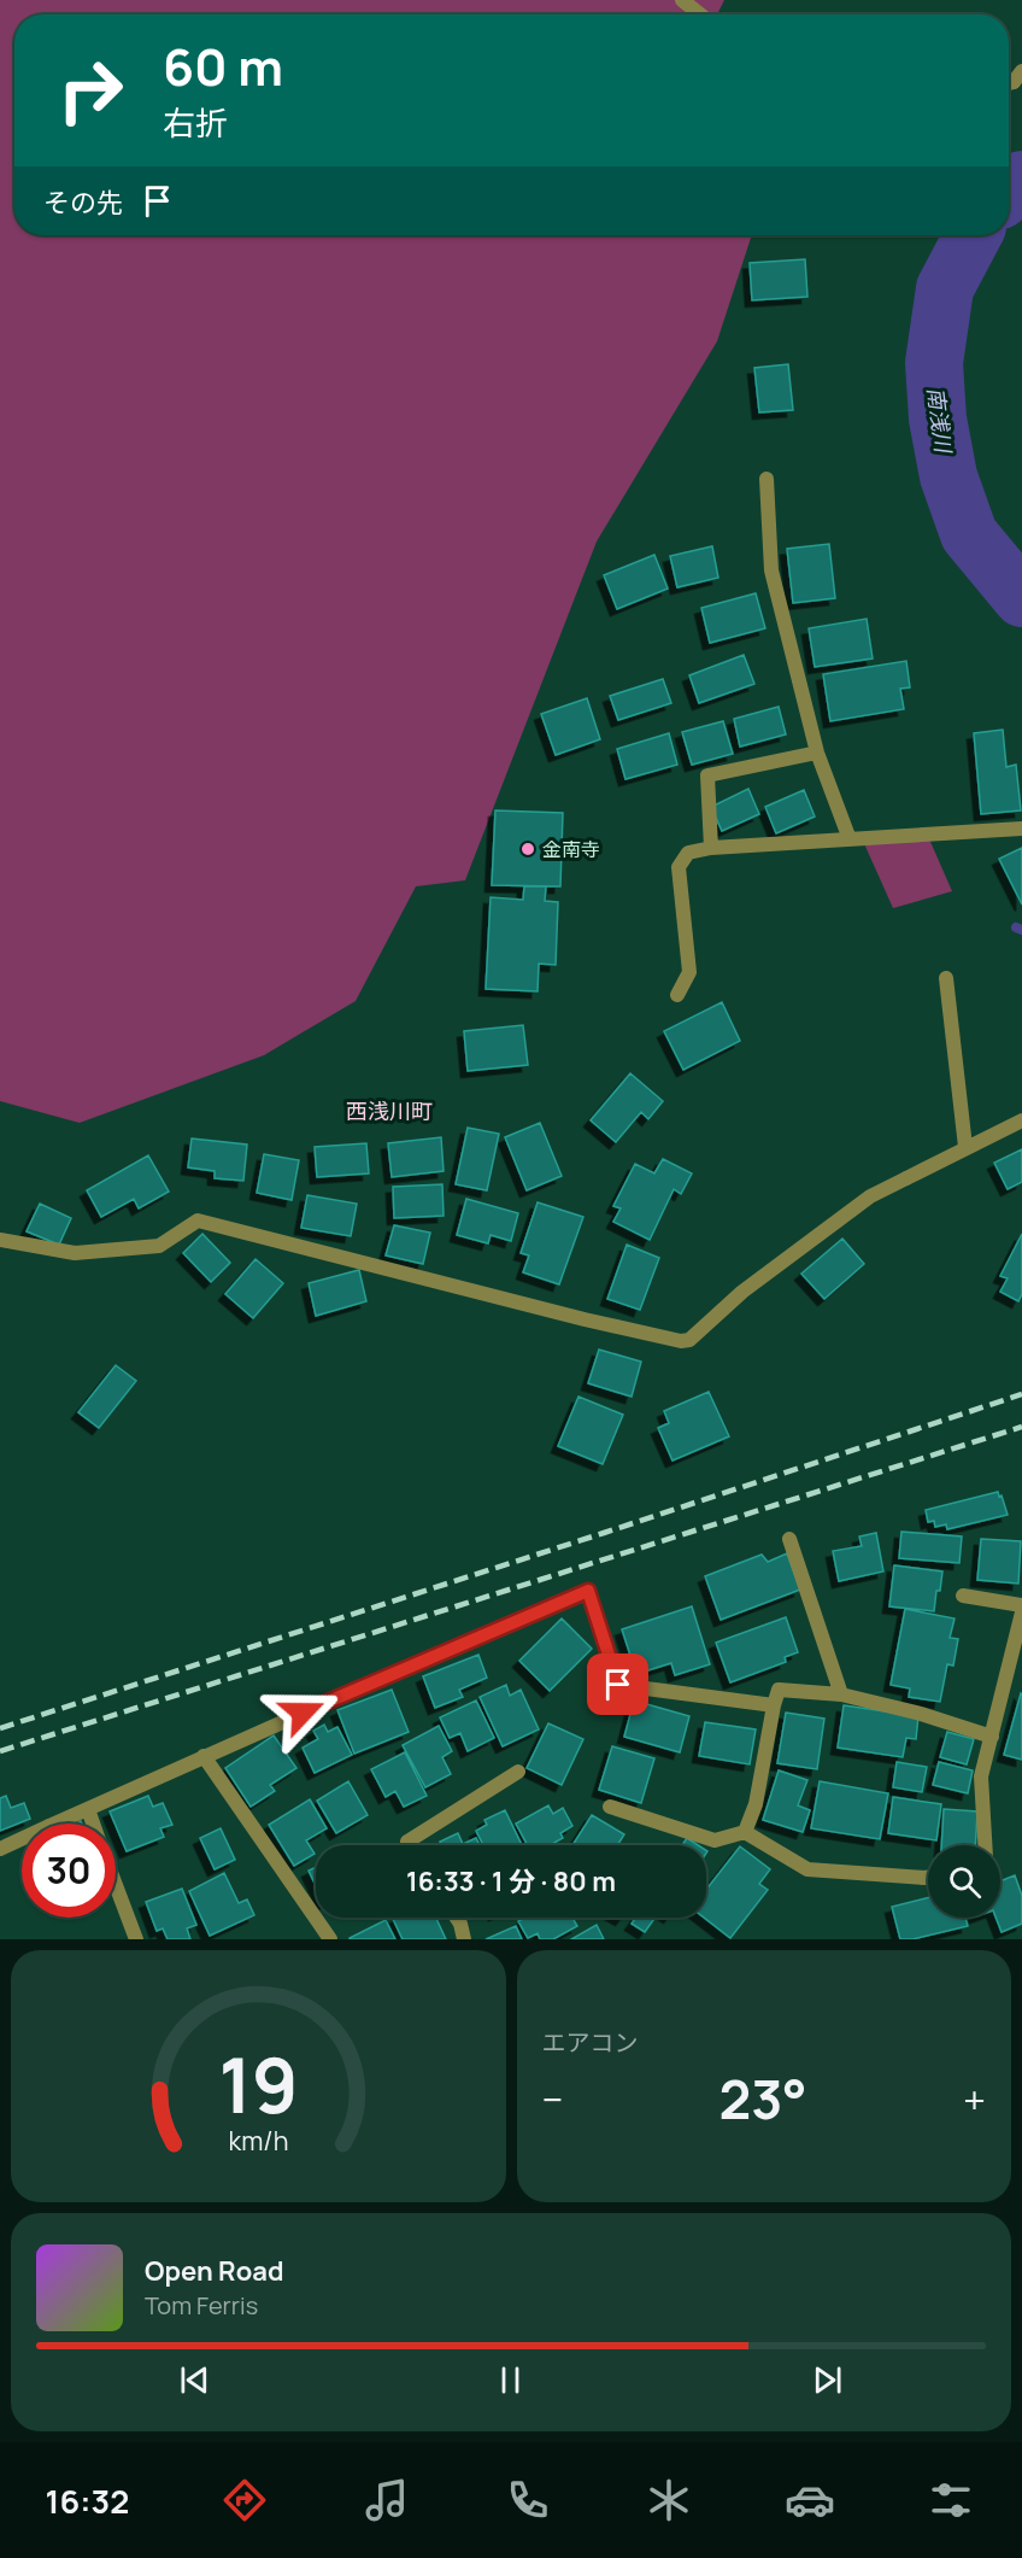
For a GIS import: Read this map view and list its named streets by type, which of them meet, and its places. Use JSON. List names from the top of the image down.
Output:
{
  "districts": ["西浅川町"],
  "water": ["南浅川"],
  "places": ["金南寺"],
  "page": {
    "turn": ["60 m", "右折"],
    "then": "その先",
    "limit": "30",
    "trip": "16:33 · 1 分 · 80 m",
    "tile": "エアコン",
    "heat": ["−", "23°", "+"],
    "song": ["Open Road", "Tom Ferris"],
    "tabs": "16:32",
    "gauge": ["19", "km/h"]
  }
}
